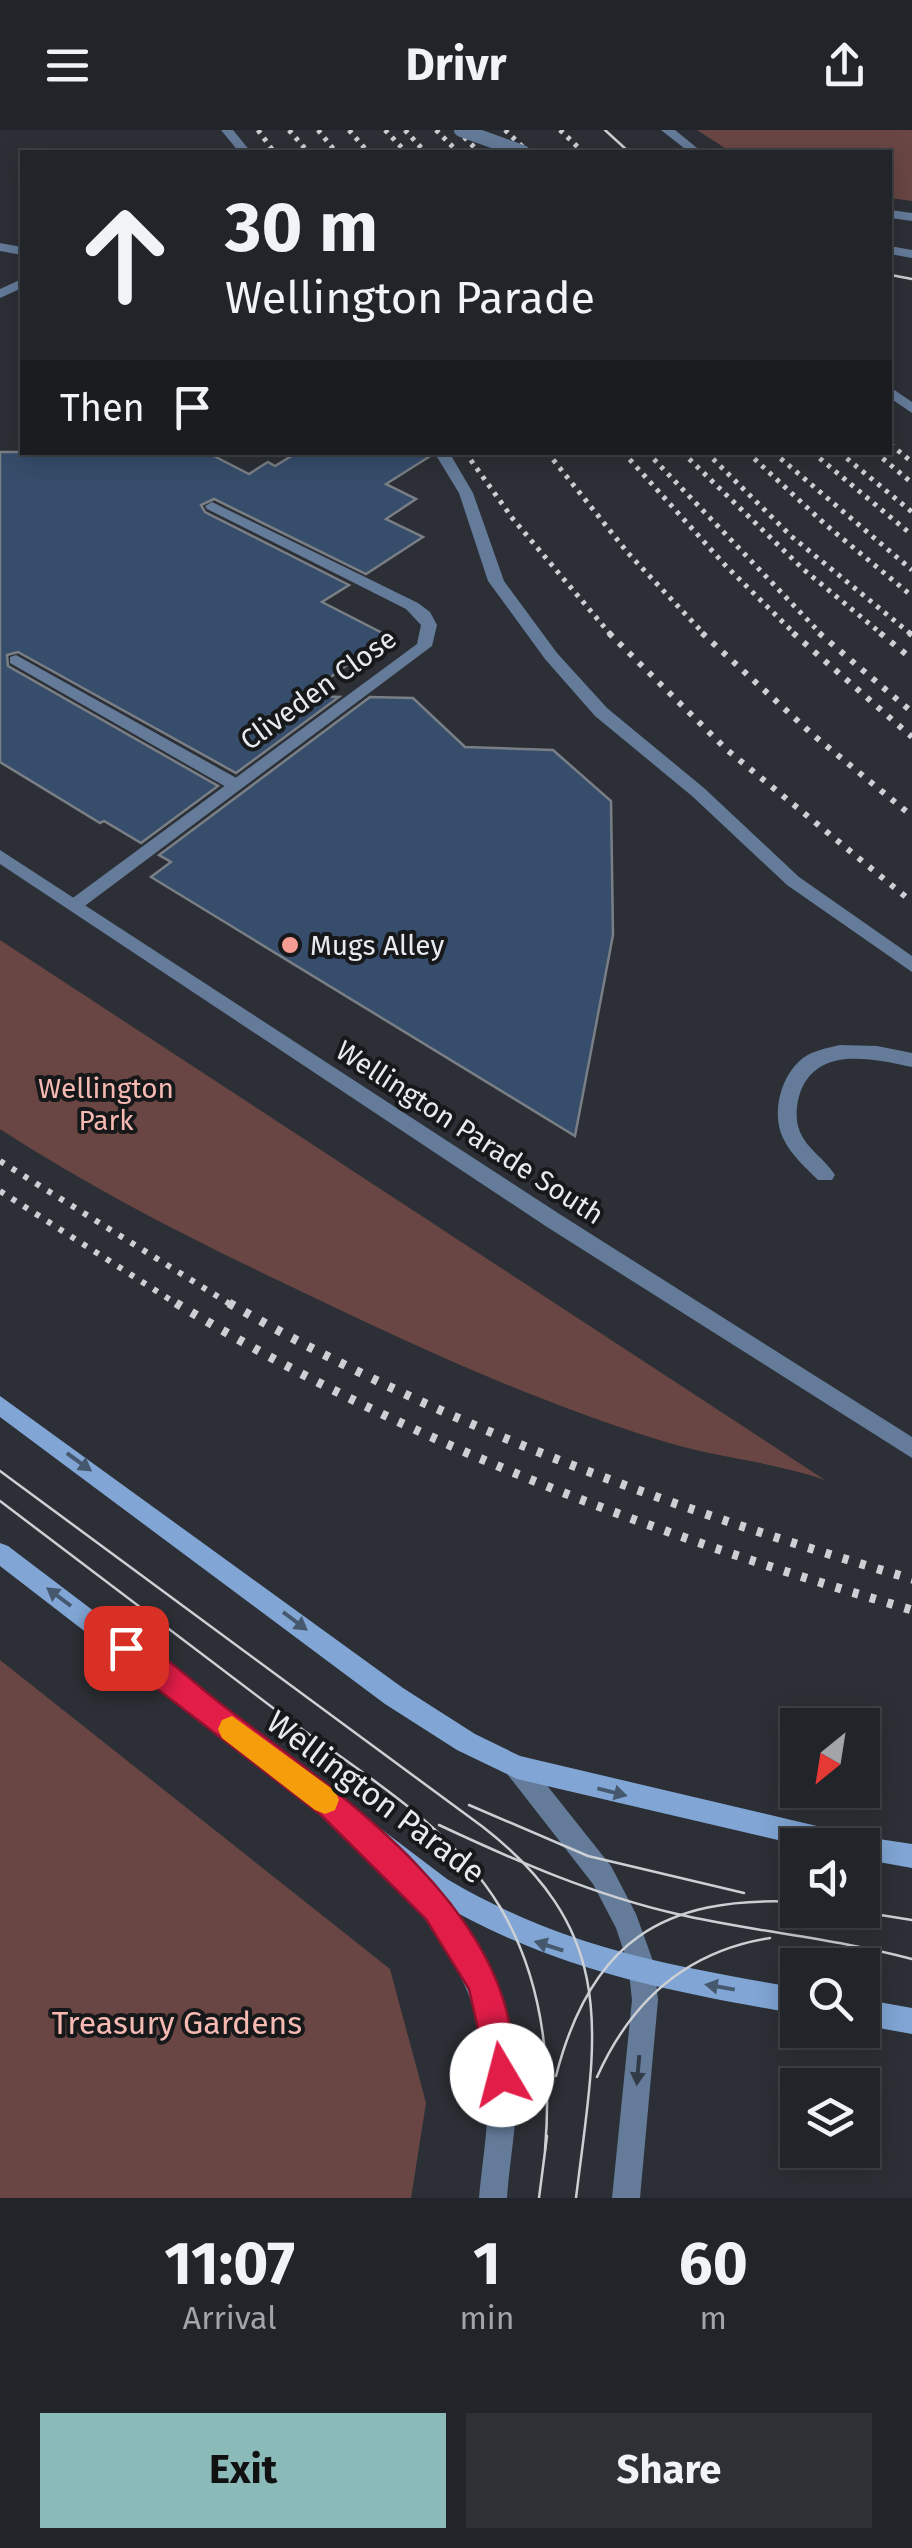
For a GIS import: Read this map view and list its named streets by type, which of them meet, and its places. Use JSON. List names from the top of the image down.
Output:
{
  "streets": {
    "main road": ["Wellington Parade"],
    "street": ["Cliveden Close", "Wellington Parade South"]
  },
  "crossings": [
    ["Cliveden Close", "Wellington Parade South"]
  ],
  "parks": ["Wellington Park", "Treasury Gardens"],
  "places": ["Mugs Alley"],
  "north": "bottom left",
  "page": {
    "header": "Drivr",
    "turn": ["30 m", "Wellington Parade"],
    "then": "Then",
    "eta": [
      "11:07",
      "Arrival",
      "1",
      "min",
      "60",
      "m"
    ],
    "buttons": ["Exit", "Share"]
  }
}
